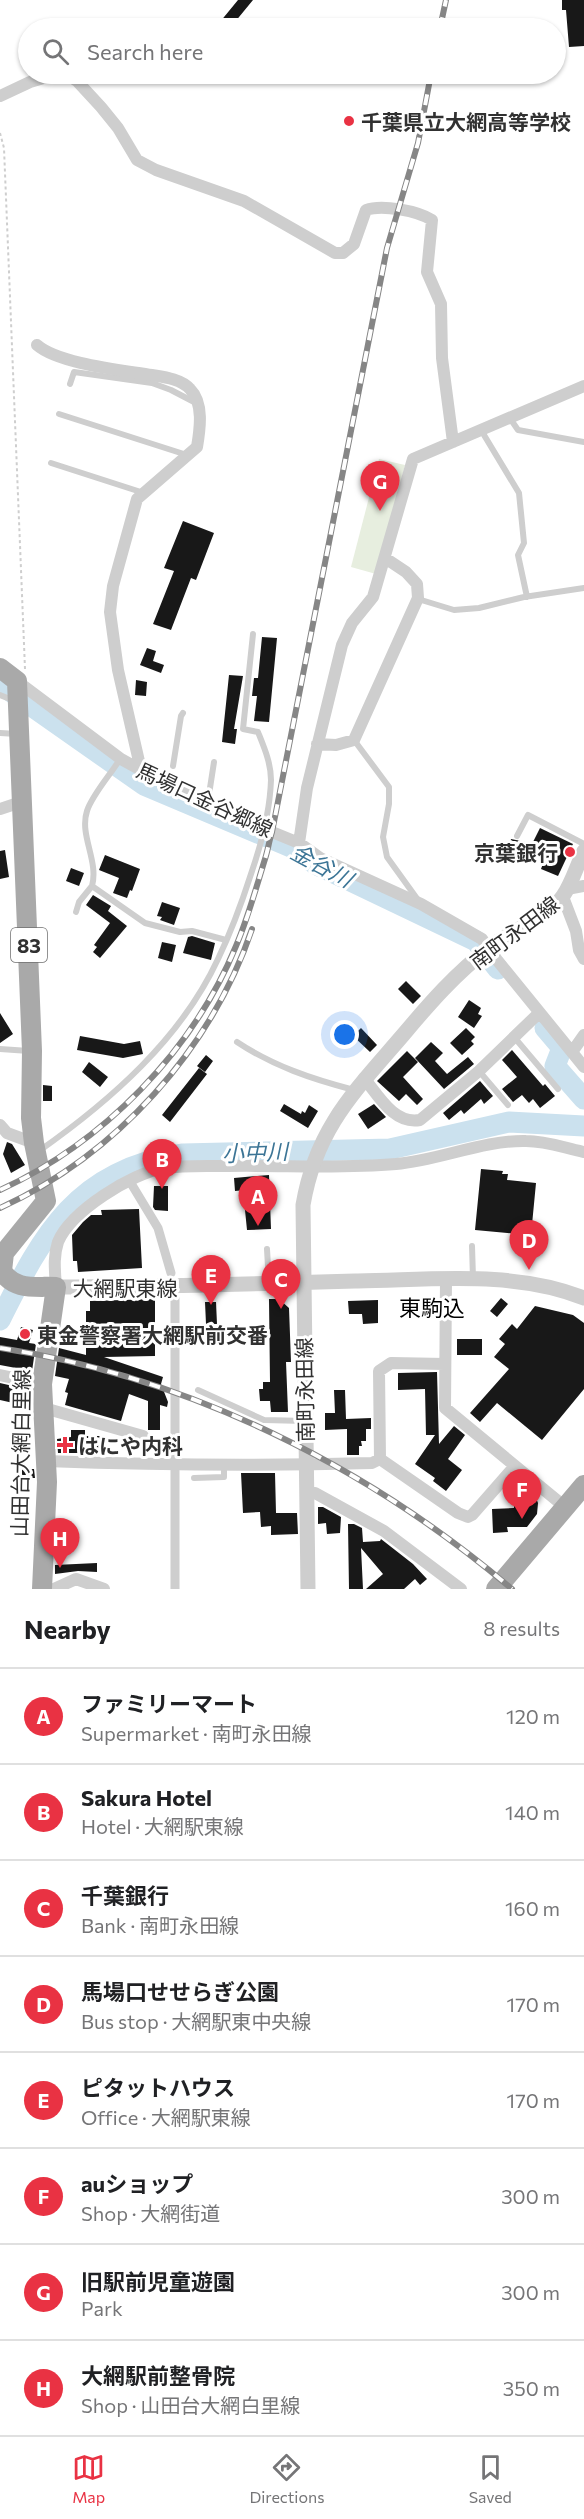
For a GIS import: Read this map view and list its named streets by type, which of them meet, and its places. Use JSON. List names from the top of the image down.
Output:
{
  "streets": {
    "main road": ["83", "山田台大網白里線"],
    "street": ["馬場口金谷郷線", "南町永田線", "大網駅東線"]
  },
  "crossings": [
    ["馬場口金谷郷線", "南町永田線"],
    ["馬場口金谷郷線", "83"],
    ["南町永田線", "大網駅東線"],
    ["大網駅東線", "山田台大網白里線"]
  ],
  "districts": ["東駒込"],
  "water": ["金谷川", "小中川"],
  "places": {
    "other": ["千葉県立大網高等学校", "京葉銀行", "東金警察署大網駅前交番"],
    "health": ["はにや内科"]
  },
  "page": {
    "search": "Search here",
    "pins": [
      "G",
      "B",
      "A",
      "D",
      "E",
      "C",
      "F",
      "H"
    ],
    "heading": ["Nearby", "8 results"],
    "list": [
      {
        "mark": "A",
        "name": "ファミリーマート",
        "note": "Supermarket · 南町永田線",
        "value": "120 m"
      },
      {
        "mark": "B",
        "name": "Sakura Hotel",
        "note": "Hotel · 大網駅東線",
        "value": "140 m"
      },
      {
        "mark": "C",
        "name": "千葉銀行",
        "note": "Bank · 南町永田線",
        "value": "160 m"
      },
      {
        "mark": "D",
        "name": "馬場口せせらぎ公園",
        "note": "Bus stop · 大網駅東中央線",
        "value": "170 m"
      },
      {
        "mark": "E",
        "name": "ピタットハウス",
        "note": "Office · 大網駅東線",
        "value": "170 m"
      },
      {
        "mark": "F",
        "name": "auショップ",
        "note": "Shop · 大網街道",
        "value": "300 m"
      },
      {
        "mark": "G",
        "name": "旧駅前児童遊園",
        "note": "Park",
        "value": "300 m"
      },
      {
        "mark": "H",
        "name": "大網駅前整骨院",
        "note": "Shop · 山田台大網白里線",
        "value": "350 m"
      }
    ],
    "nav": ["Map", "Directions", "Saved"]
  }
}
